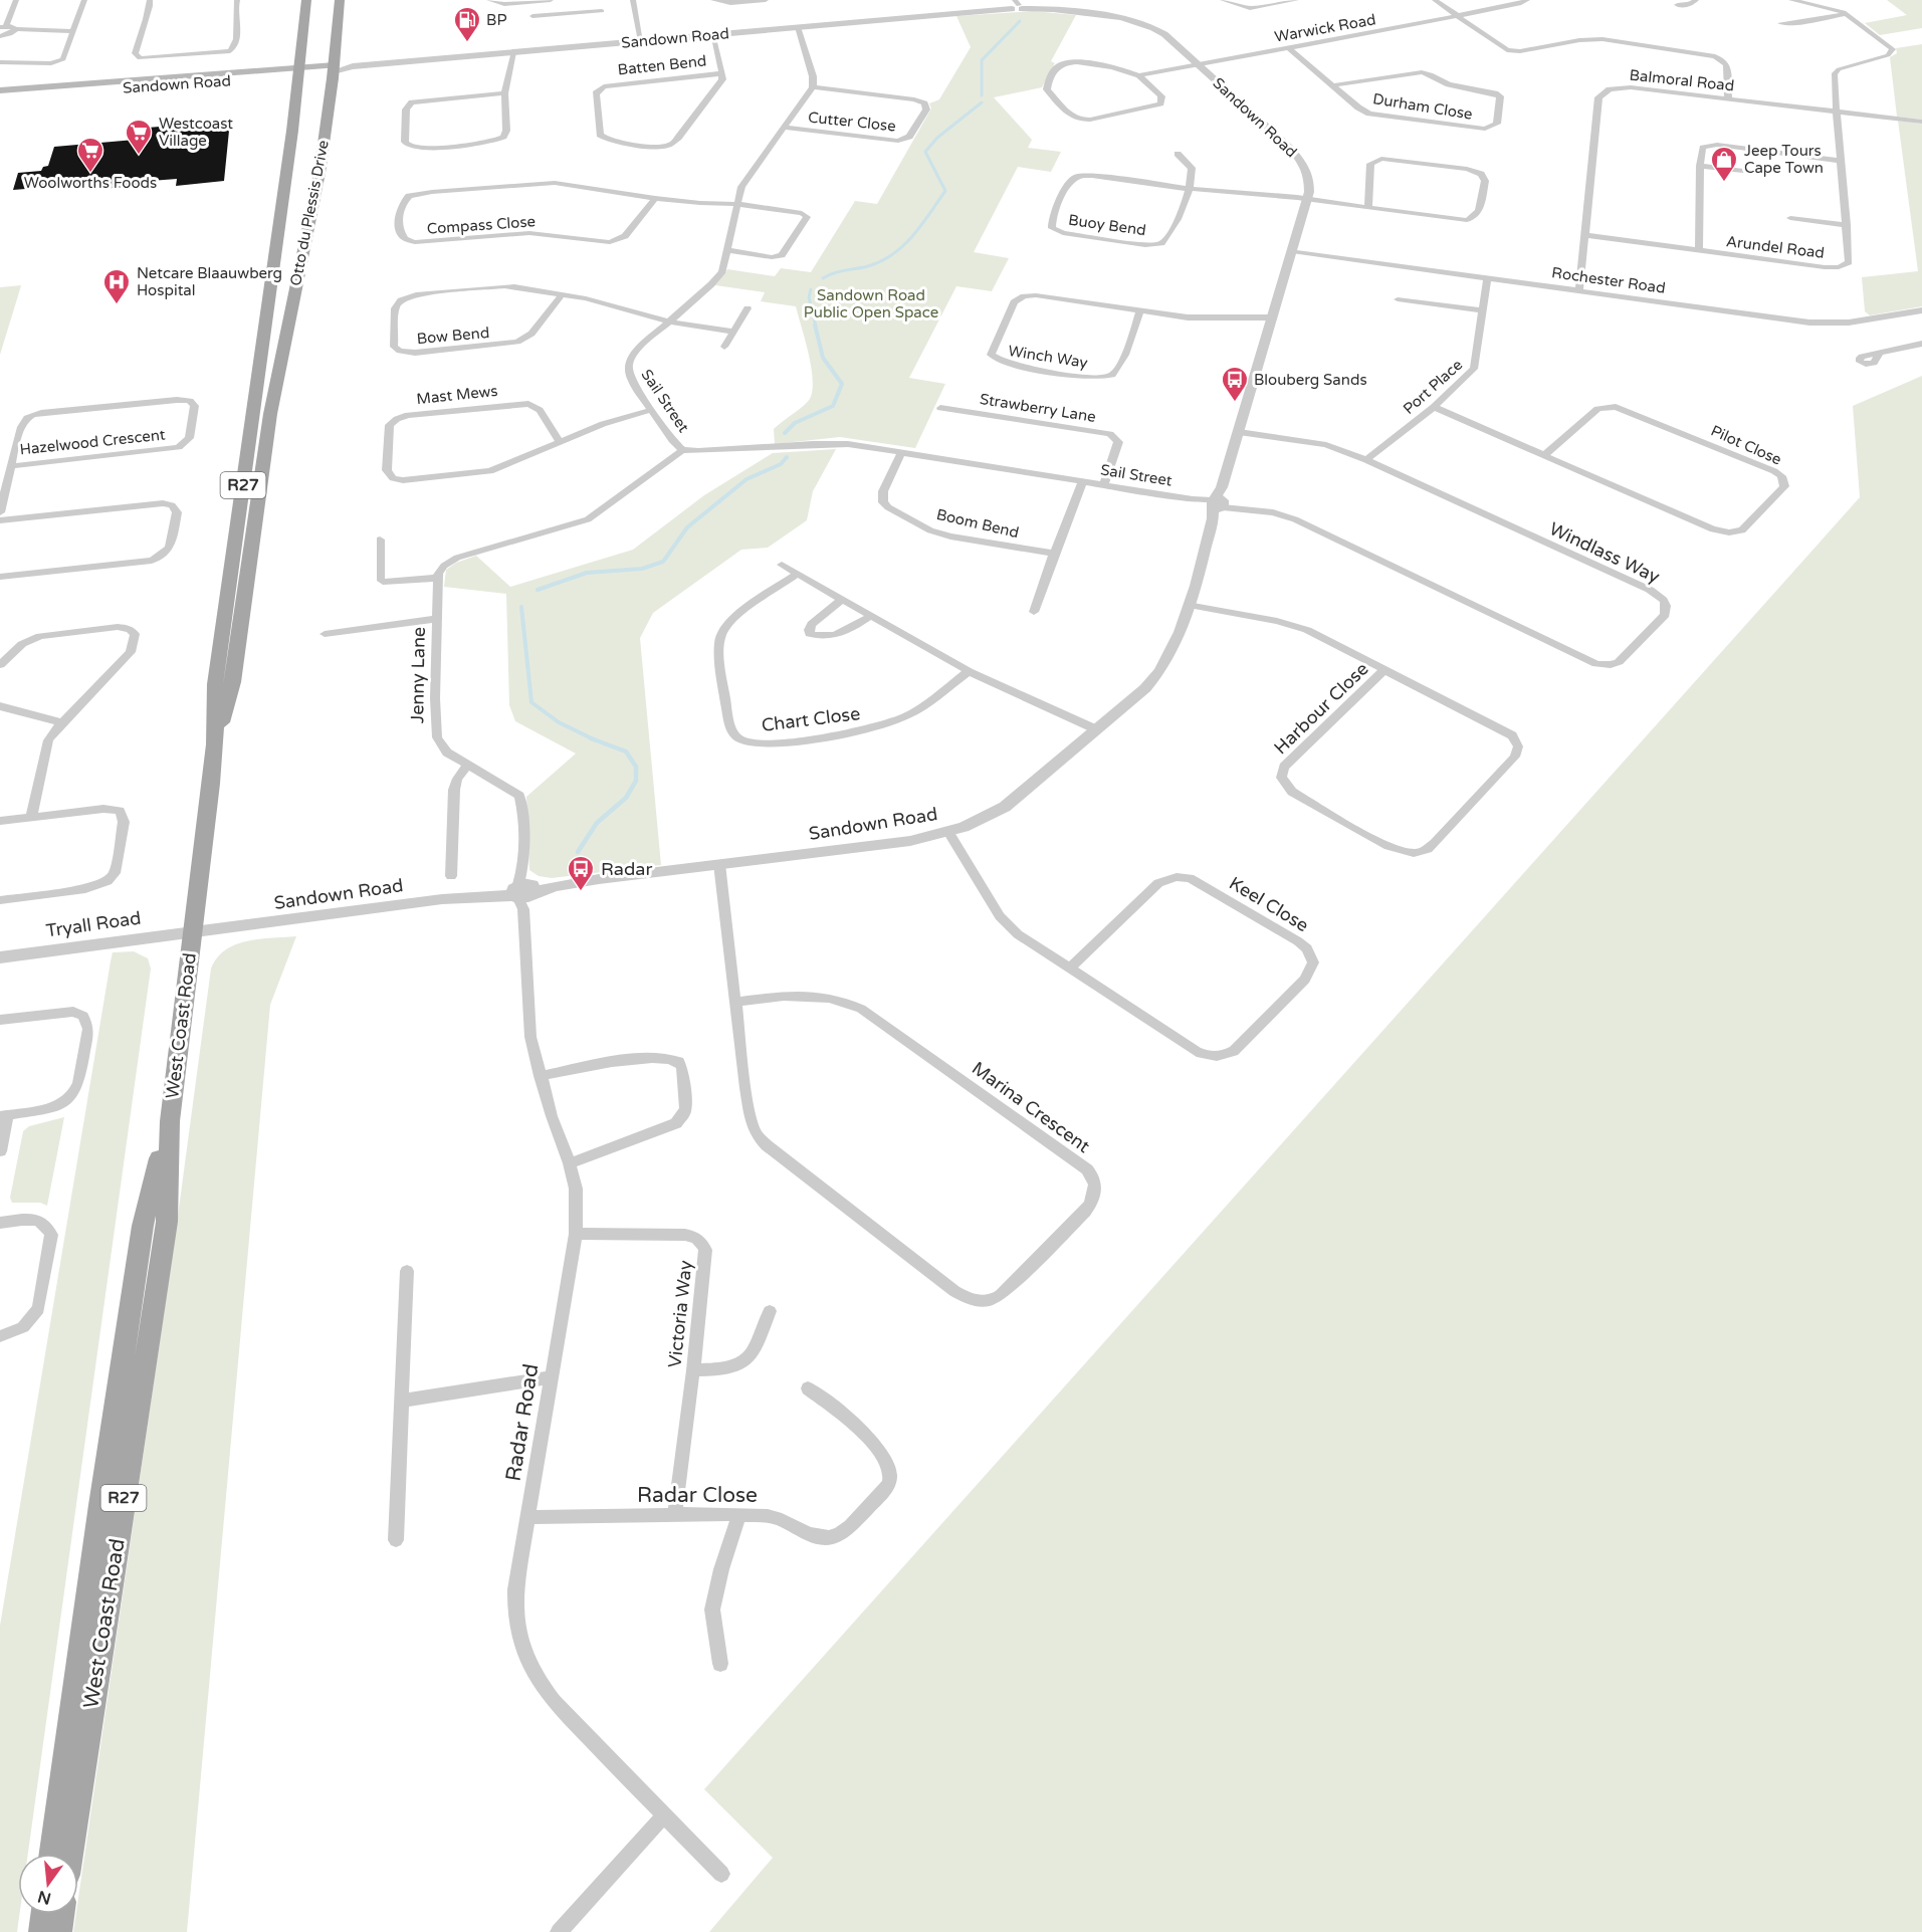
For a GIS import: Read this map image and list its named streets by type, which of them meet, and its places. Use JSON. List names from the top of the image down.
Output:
{
  "streets": {
    "main road": [
      "Sandown Road",
      "Otto du Plessis Drive",
      "R27",
      "West Coast Road"
    ],
    "street": [
      "Warwick Road",
      "Batten Bend",
      "Balmoral Road",
      "Durham Close",
      "Cutter Close",
      "Compass Close",
      "Buoy Bend",
      "Arundel Road",
      "Rochester Road",
      "Bow Bend",
      "Winch Way",
      "Port Place",
      "Mast Mews",
      "Sail Street",
      "Strawberry Lane",
      "Hazelwood Crescent",
      "Pilot Close",
      "Boom Bend",
      "Windlass Way",
      "Jenny Lane",
      "Harbour Close",
      "Chart Close",
      "Keel Close",
      "Tryall Road",
      "Marina Crescent",
      "Victoria Way",
      "Radar Road",
      "Radar Close"
    ]
  },
  "crossings": [
    ["Warwick Road", "Sandown Road"],
    ["Warwick Road", "Durham Close"],
    ["Sandown Road", "Batten Bend"],
    ["Sandown Road", "Otto du Plessis Drive"],
    ["Sandown Road", "Buoy Bend"],
    ["Sandown Road", "Rochester Road"],
    ["Sandown Road", "Winch Way"],
    ["Sandown Road", "Sail Street"],
    ["Sandown Road", "Windlass Way"],
    ["Sandown Road", "Jenny Lane"],
    ["Sandown Road", "Harbour Close"],
    ["Sandown Road", "Keel Close"],
    ["Sandown Road", "Tryall Road"],
    ["Sandown Road", "West Coast Road"],
    ["Sandown Road", "Marina Crescent"],
    ["Sandown Road", "Radar Road"],
    ["Balmoral Road", "Arundel Road"],
    ["Balmoral Road", "Rochester Road"],
    ["Cutter Close", "Sail Street"],
    ["Otto du Plessis Drive", "Tryall Road"],
    ["Otto du Plessis Drive", "West Coast Road"],
    ["Compass Close", "Sail Street"],
    ["Rochester Road", "Port Place"],
    ["Bow Bend", "Sail Street"],
    ["Port Place", "Pilot Close"],
    ["Port Place", "Windlass Way"],
    ["Mast Mews", "Sail Street"],
    ["Sail Street", "Strawberry Lane"],
    ["Sail Street", "Boom Bend"],
    ["Sail Street", "Windlass Way"],
    ["Jenny Lane", "Radar Road"],
    ["Tryall Road", "West Coast Road"],
    ["Victoria Way", "Radar Road"],
    ["Victoria Way", "Radar Close"],
    ["Radar Road", "Radar Close"]
  ],
  "parks": ["Sandown Road Public Open Space"],
  "places": {
    "fuel station": ["BP"],
    "supermarket": ["Westcoast Village", "Woolworths Foods"],
    "shop": ["Jeep Tours Cape Town"],
    "hospital": ["Netcare Blaauwberg Hospital"],
    "bus stop": ["Blouberg Sands", "Radar"]
  },
  "north": "bottom"
}
